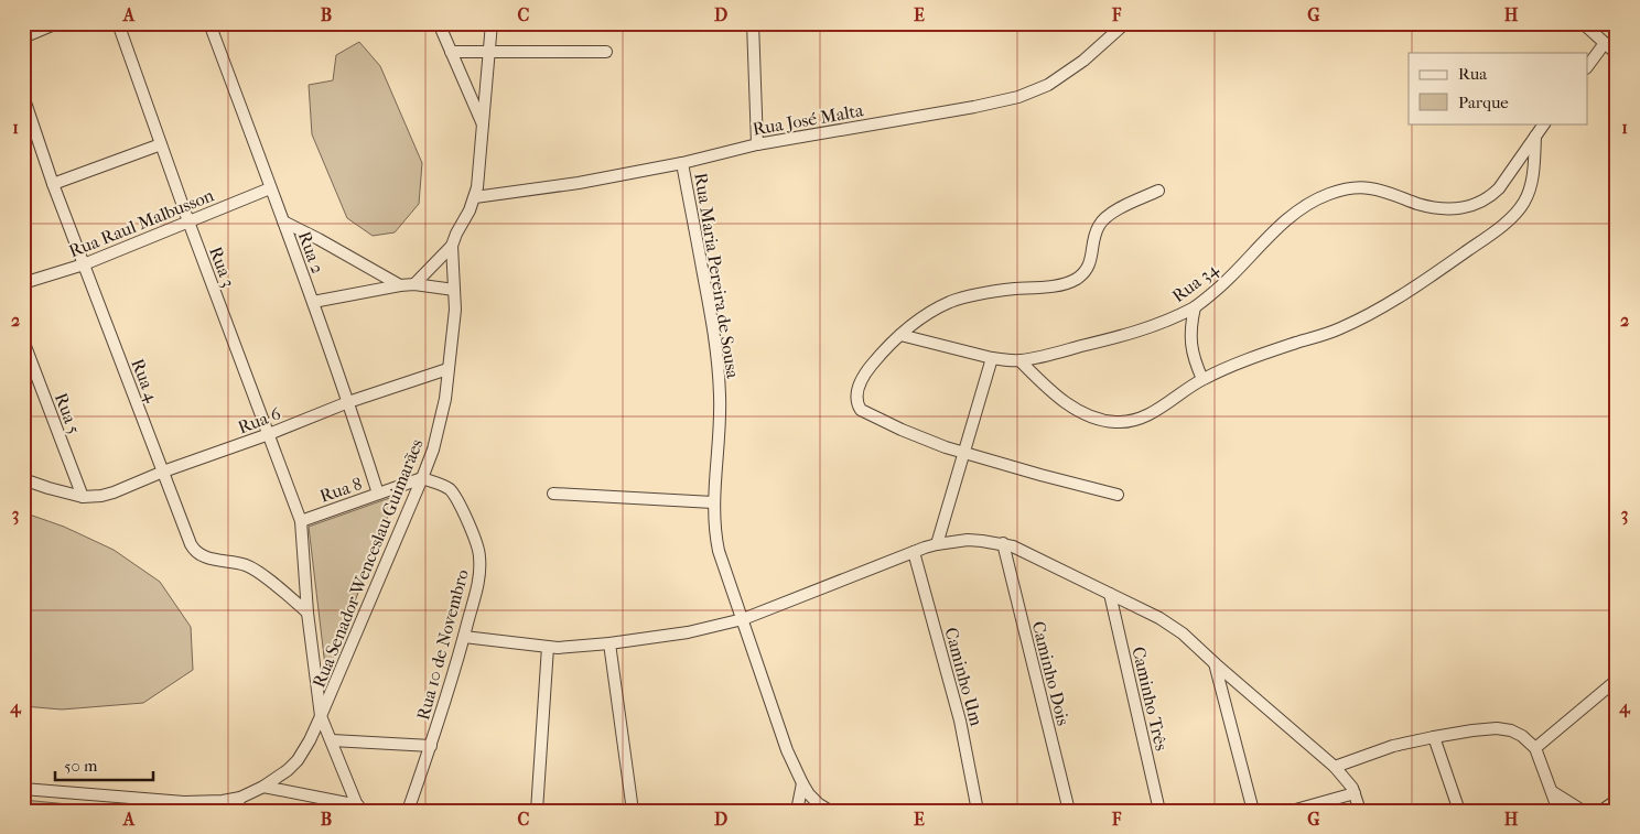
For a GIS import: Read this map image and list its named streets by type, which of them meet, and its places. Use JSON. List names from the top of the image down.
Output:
{
  "streets": {
    "street": [
      "Rua José Malta",
      "Rua Raul Malbusson",
      "Rua 2",
      "Rua 3",
      "Rua Maria Pereira de Sousa",
      "Rua 34",
      "Rua 4",
      "Rua 5",
      "Rua 6",
      "Rua 8",
      "Rua Senador Wenceslau Guimarães",
      "Rua 10 de Novembro",
      "Caminho Dois",
      "Caminho Um",
      "Caminho Três"
    ]
  },
  "crossings": [
    ["Rua José Malta", "Rua Maria Pereira de Sousa"],
    ["Rua Raul Malbusson", "Rua 2"],
    ["Rua Raul Malbusson", "Rua 3"],
    ["Rua Raul Malbusson", "Rua 4"],
    ["Rua 2", "Rua 6"],
    ["Rua 2", "Rua 8"],
    ["Rua 3", "Rua 4"],
    ["Rua 3", "Rua 6"],
    ["Rua 3", "Rua 8"],
    ["Rua 3", "Rua Senador Wenceslau Guimarães"],
    ["Rua 4", "Rua 6"],
    ["Rua 5", "Rua 6"],
    ["Rua 6", "Rua Senador Wenceslau Guimarães"],
    ["Rua 8", "Rua Senador Wenceslau Guimarães"],
    ["Rua 8", "Rua 10 de Novembro"],
    ["Rua Senador Wenceslau Guimarães", "Rua 10 de Novembro"]
  ],
  "legend": ["Rua", "Parque"],
  "scale_bar": "50 m",
  "grid": {
    "columns": [
      "A",
      "B",
      "C",
      "D",
      "E",
      "F",
      "G",
      "H"
    ],
    "rows": [
      "1",
      "2",
      "3",
      "4"
    ]
  }
}
